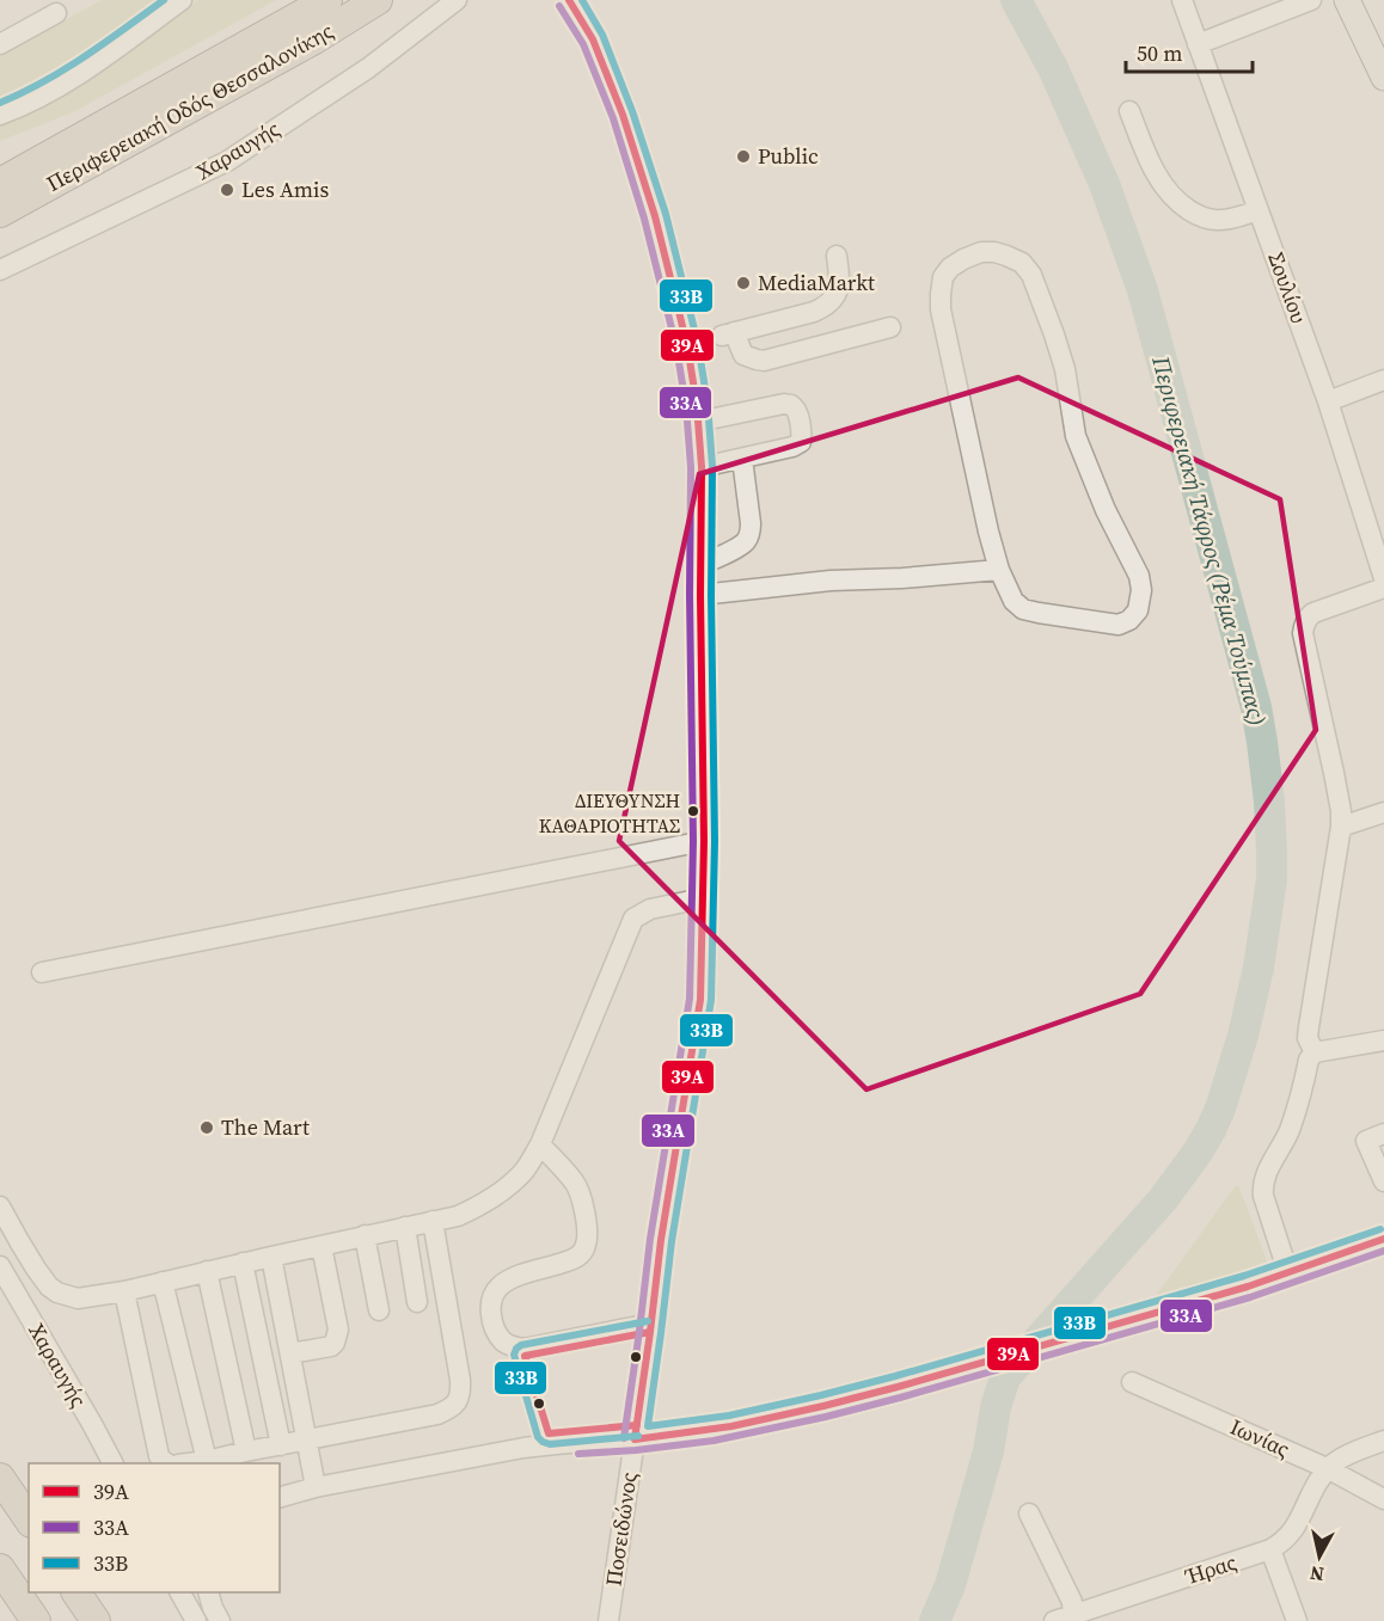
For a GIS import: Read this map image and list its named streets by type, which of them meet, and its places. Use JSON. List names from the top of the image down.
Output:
{
  "streets": {
    "highway": ["Περιφερειακή Οδός Θεσσαλονίκης"],
    "street": [
      "Χαραυγής",
      "Σουλίου",
      "Ιωνίας",
      "Ποσειδώνος",
      "Ήρας"
    ]
  },
  "crossings": [
    ["Ιωνίας", "Ήρας"]
  ],
  "water": ["Περιφερειακή Τάφρος (Ρέμα Τούμπας)"],
  "places": [
    "Public",
    "Les Amis",
    "MediaMarkt",
    "ΔΙΕΥΘΥΝΣΗ ΚΑΘΑΡΙΟΤΗΤΑΣ",
    "The Mart"
  ],
  "lines": ["transit line 39Α", "transit line 33Β", "transit line 33A"],
  "legend": ["39Α", "33A", "33Β"],
  "scale_bar": "50 m",
  "north": "bottom"
}
